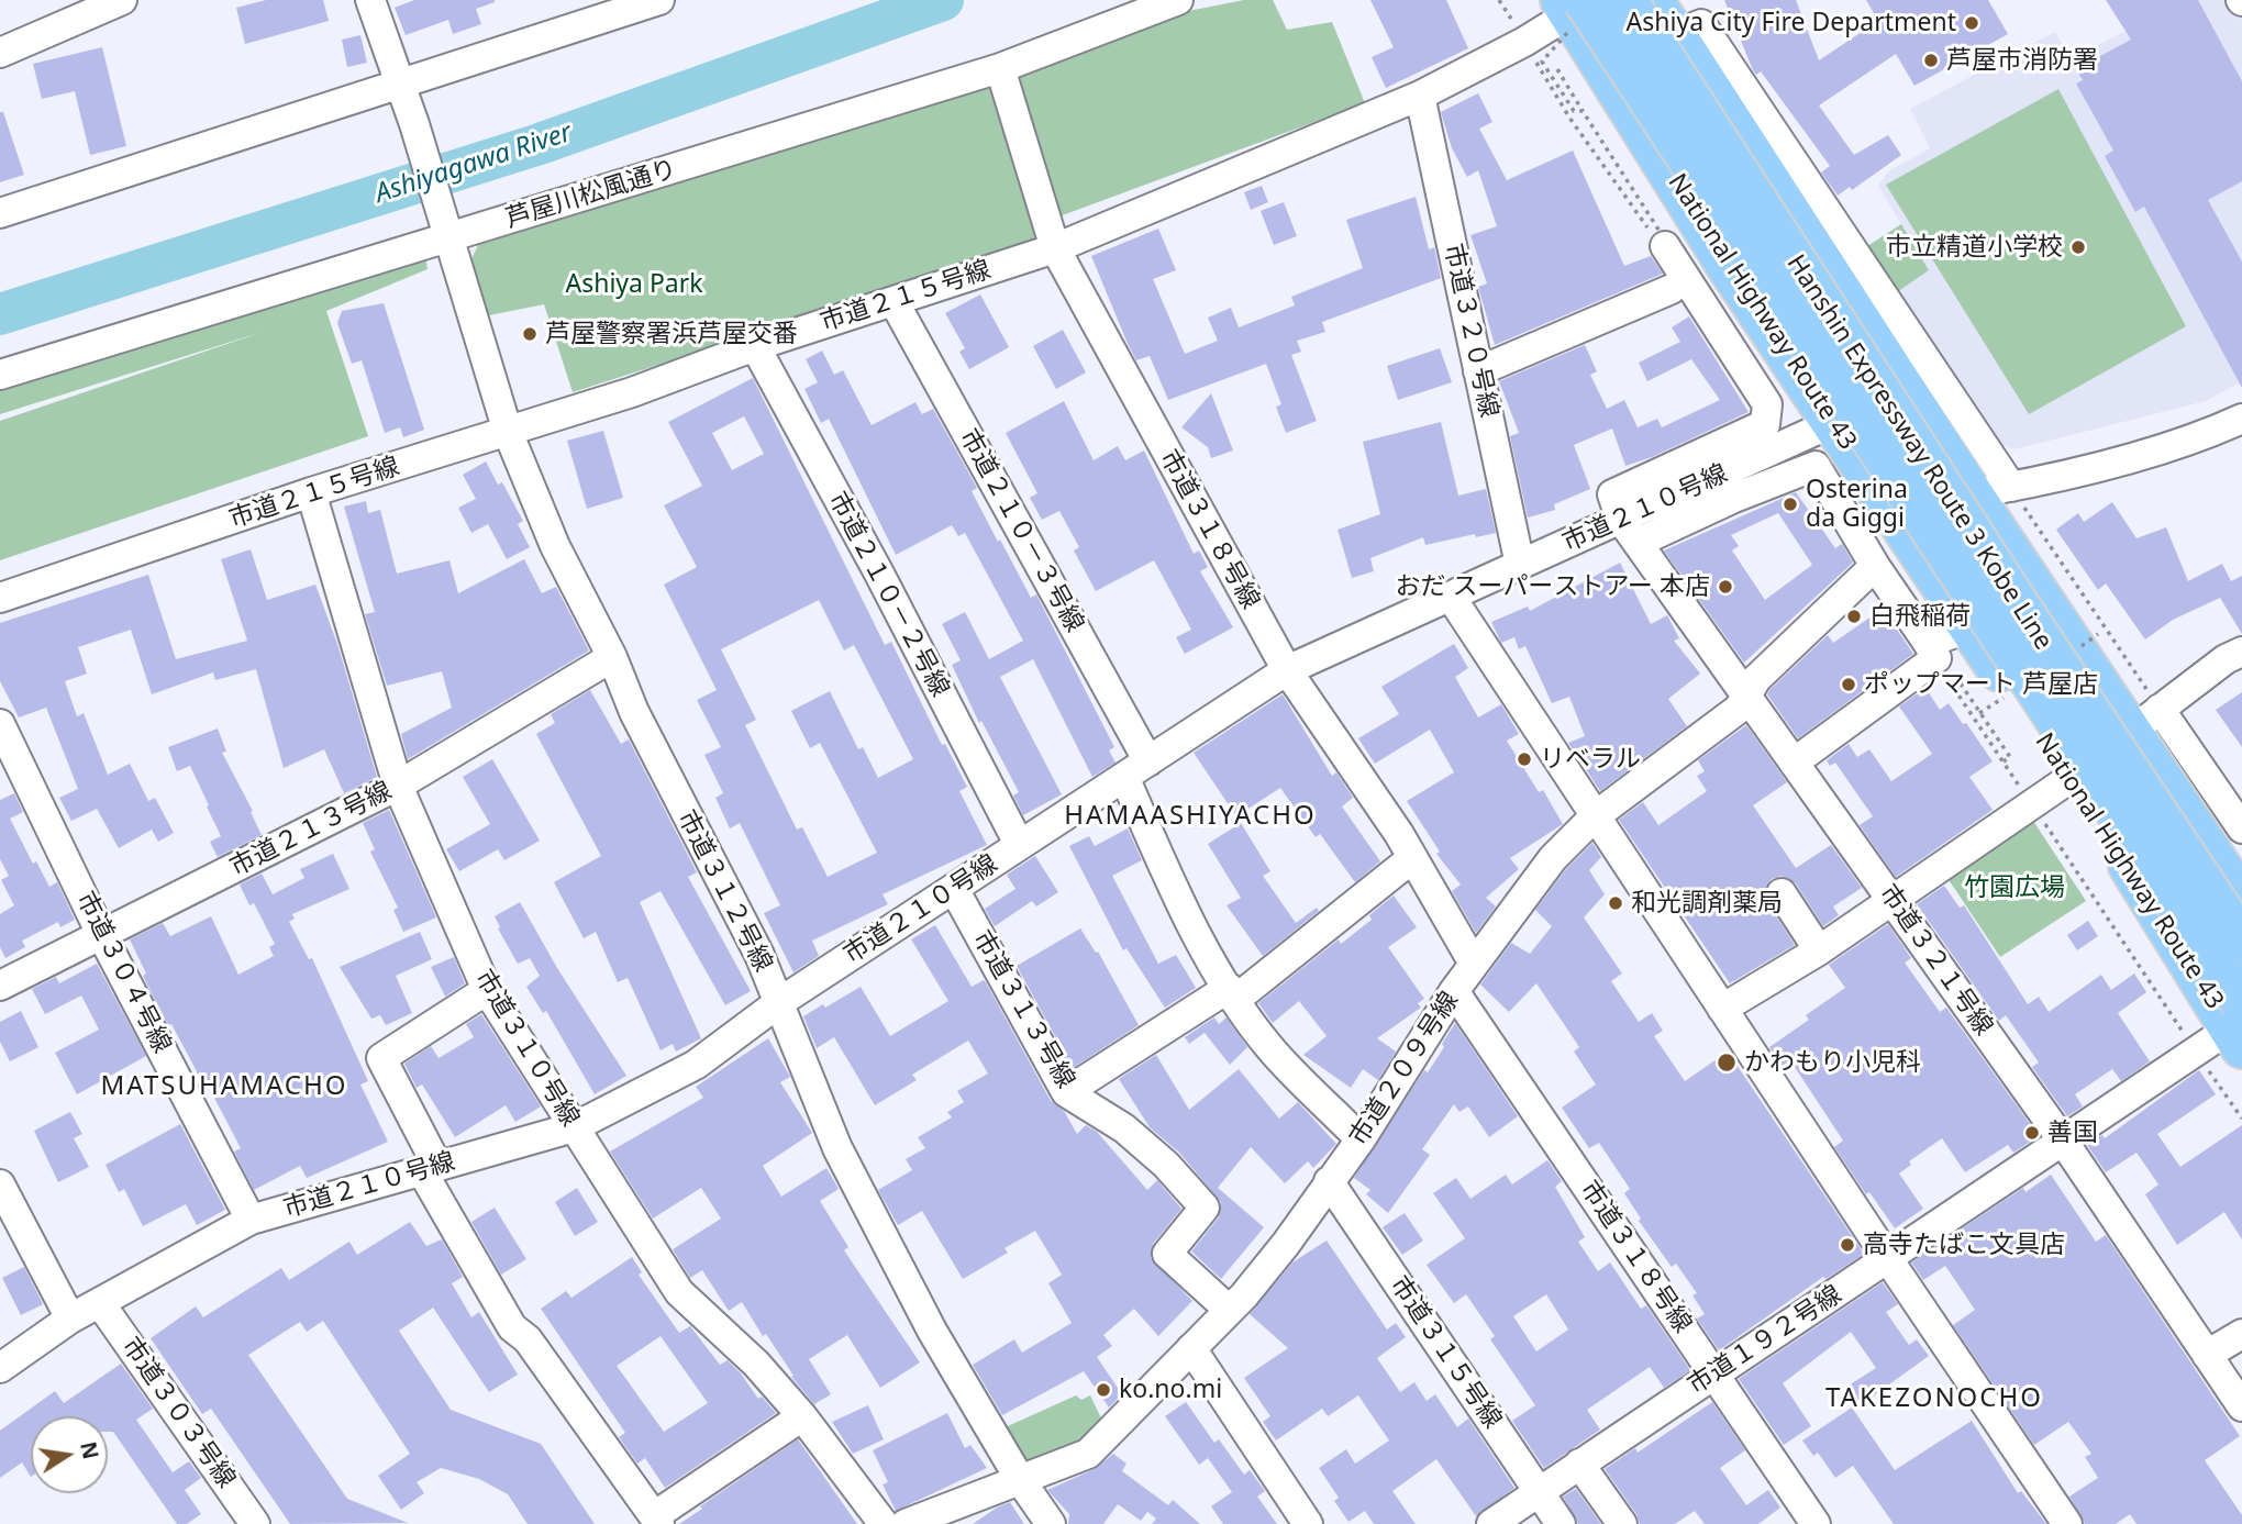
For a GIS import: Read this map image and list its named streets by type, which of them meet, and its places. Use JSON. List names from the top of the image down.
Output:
{
  "streets": {
    "highway": ["National Highway Route 43", "Hanshin Expressway Route 3 Kobe Line"],
    "street": [
      "芦屋川松風通り",
      "市道２１５号線",
      "市道３２０号線",
      "市道２１０号線",
      "市道３１８号線",
      "市道２１０－３号線",
      "市道２１０－２号線",
      "市道２１３号線",
      "市道３１２号線",
      "市道３２１号線",
      "市道３０４号線",
      "市道３１３号線",
      "市道３１０号線",
      "市道２０９号線",
      "市道１９２号線",
      "市道３１５号線",
      "市道３０３号線"
    ]
  },
  "crossings": [
    ["芦屋川松風通り", "市道３１８号線"],
    ["芦屋川松風通り", "市道３１２号線"],
    ["市道２１５号線", "National Highway Route 43"],
    ["市道２１５号線", "市道３２０号線"],
    ["市道２１５号線", "Hanshin Expressway Route 3 Kobe Line"],
    ["市道２１５号線", "市道３１８号線"],
    ["市道２１５号線", "市道２１０－３号線"],
    ["市道２１５号線", "市道２１０－２号線"],
    ["市道２１５号線", "市道３１２号線"],
    ["市道２１５号線", "市道３１０号線"],
    ["National Highway Route 43", "Hanshin Expressway Route 3 Kobe Line"],
    ["National Highway Route 43", "市道２１０号線"],
    ["National Highway Route 43", "市道１９２号線"],
    ["市道３２０号線", "市道２１０号線"],
    ["Hanshin Expressway Route 3 Kobe Line", "市道１９２号線"],
    ["市道２１０号線", "市道３１８号線"],
    ["市道２１０号線", "市道２１０－３号線"],
    ["市道２１０号線", "市道２１０－２号線"],
    ["市道２１０号線", "市道３１２号線"],
    ["市道２１０号線", "市道３２１号線"],
    ["市道２１０号線", "市道３０４号線"],
    ["市道２１０号線", "市道３１３号線"],
    ["市道２１０号線", "市道３１０号線"],
    ["市道２１０号線", "市道３０３号線"],
    ["市道３１８号線", "市道２０９号線"],
    ["市道３１８号線", "市道１９２号線"],
    ["市道２１３号線", "市道３１２号線"],
    ["市道２１３号線", "市道３０４号線"],
    ["市道２１３号線", "市道３１０号線"],
    ["市道３１２号線", "市道２０９号線"],
    ["市道３２１号線", "市道２０９号線"],
    ["市道３２１号線", "市道１９２号線"],
    ["市道３１３号線", "市道２０９号線"],
    ["市道２０９号線", "市道３１５号線"],
    ["市道１９２号線", "市道３１５号線"]
  ],
  "districts": ["HAMAASHIYACHO", "MATSUHAMACHO", "TAKEZONOCHO"],
  "water": ["Ashiyagawa River"],
  "parks": ["Ashiya Park", "竹園広場"],
  "places": [
    "Ashiya City Fire Department",
    "芦屋市消防署",
    "市立精道小学校",
    "芦屋警察署浜芦屋交番",
    "Osterina da Giggi",
    "おだ スーパーストアー 本店",
    "白飛稲荷",
    "ポップマート 芦屋店",
    "リベラル",
    "和光調剤薬局",
    "かわもり小児科",
    "善国",
    "高寺たばこ文具店",
    "ko.no.mi"
  ],
  "north": "right"
}
